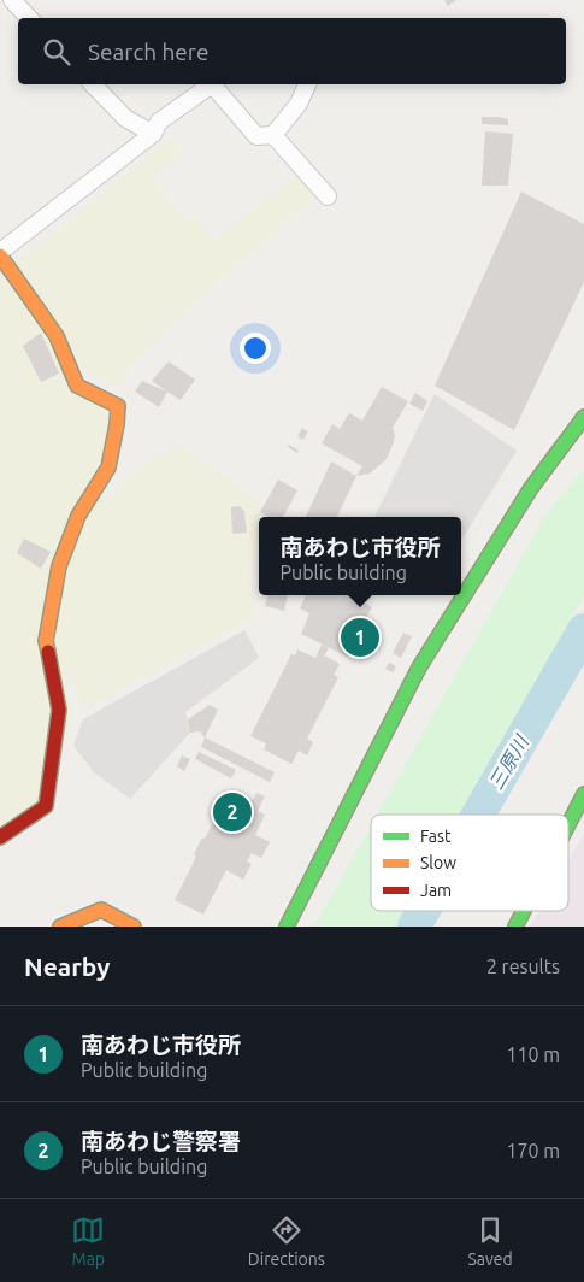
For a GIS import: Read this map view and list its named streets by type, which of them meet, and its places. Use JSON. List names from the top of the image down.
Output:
{
  "water": ["三原川"],
  "legend": ["Fast", "Slow", "Jam"],
  "page": {
    "search": "Search here",
    "popup": ["南あわじ市役所", "Public building"],
    "pins": ["1", "2"],
    "heading": ["Nearby", "2 results"],
    "list": [
      {
        "mark": "1",
        "name": "南あわじ市役所",
        "note": "Public building",
        "value": "110 m"
      },
      {
        "mark": "2",
        "name": "南あわじ警察署",
        "note": "Public building",
        "value": "170 m"
      }
    ],
    "nav": ["Map", "Directions", "Saved"]
  }
}
